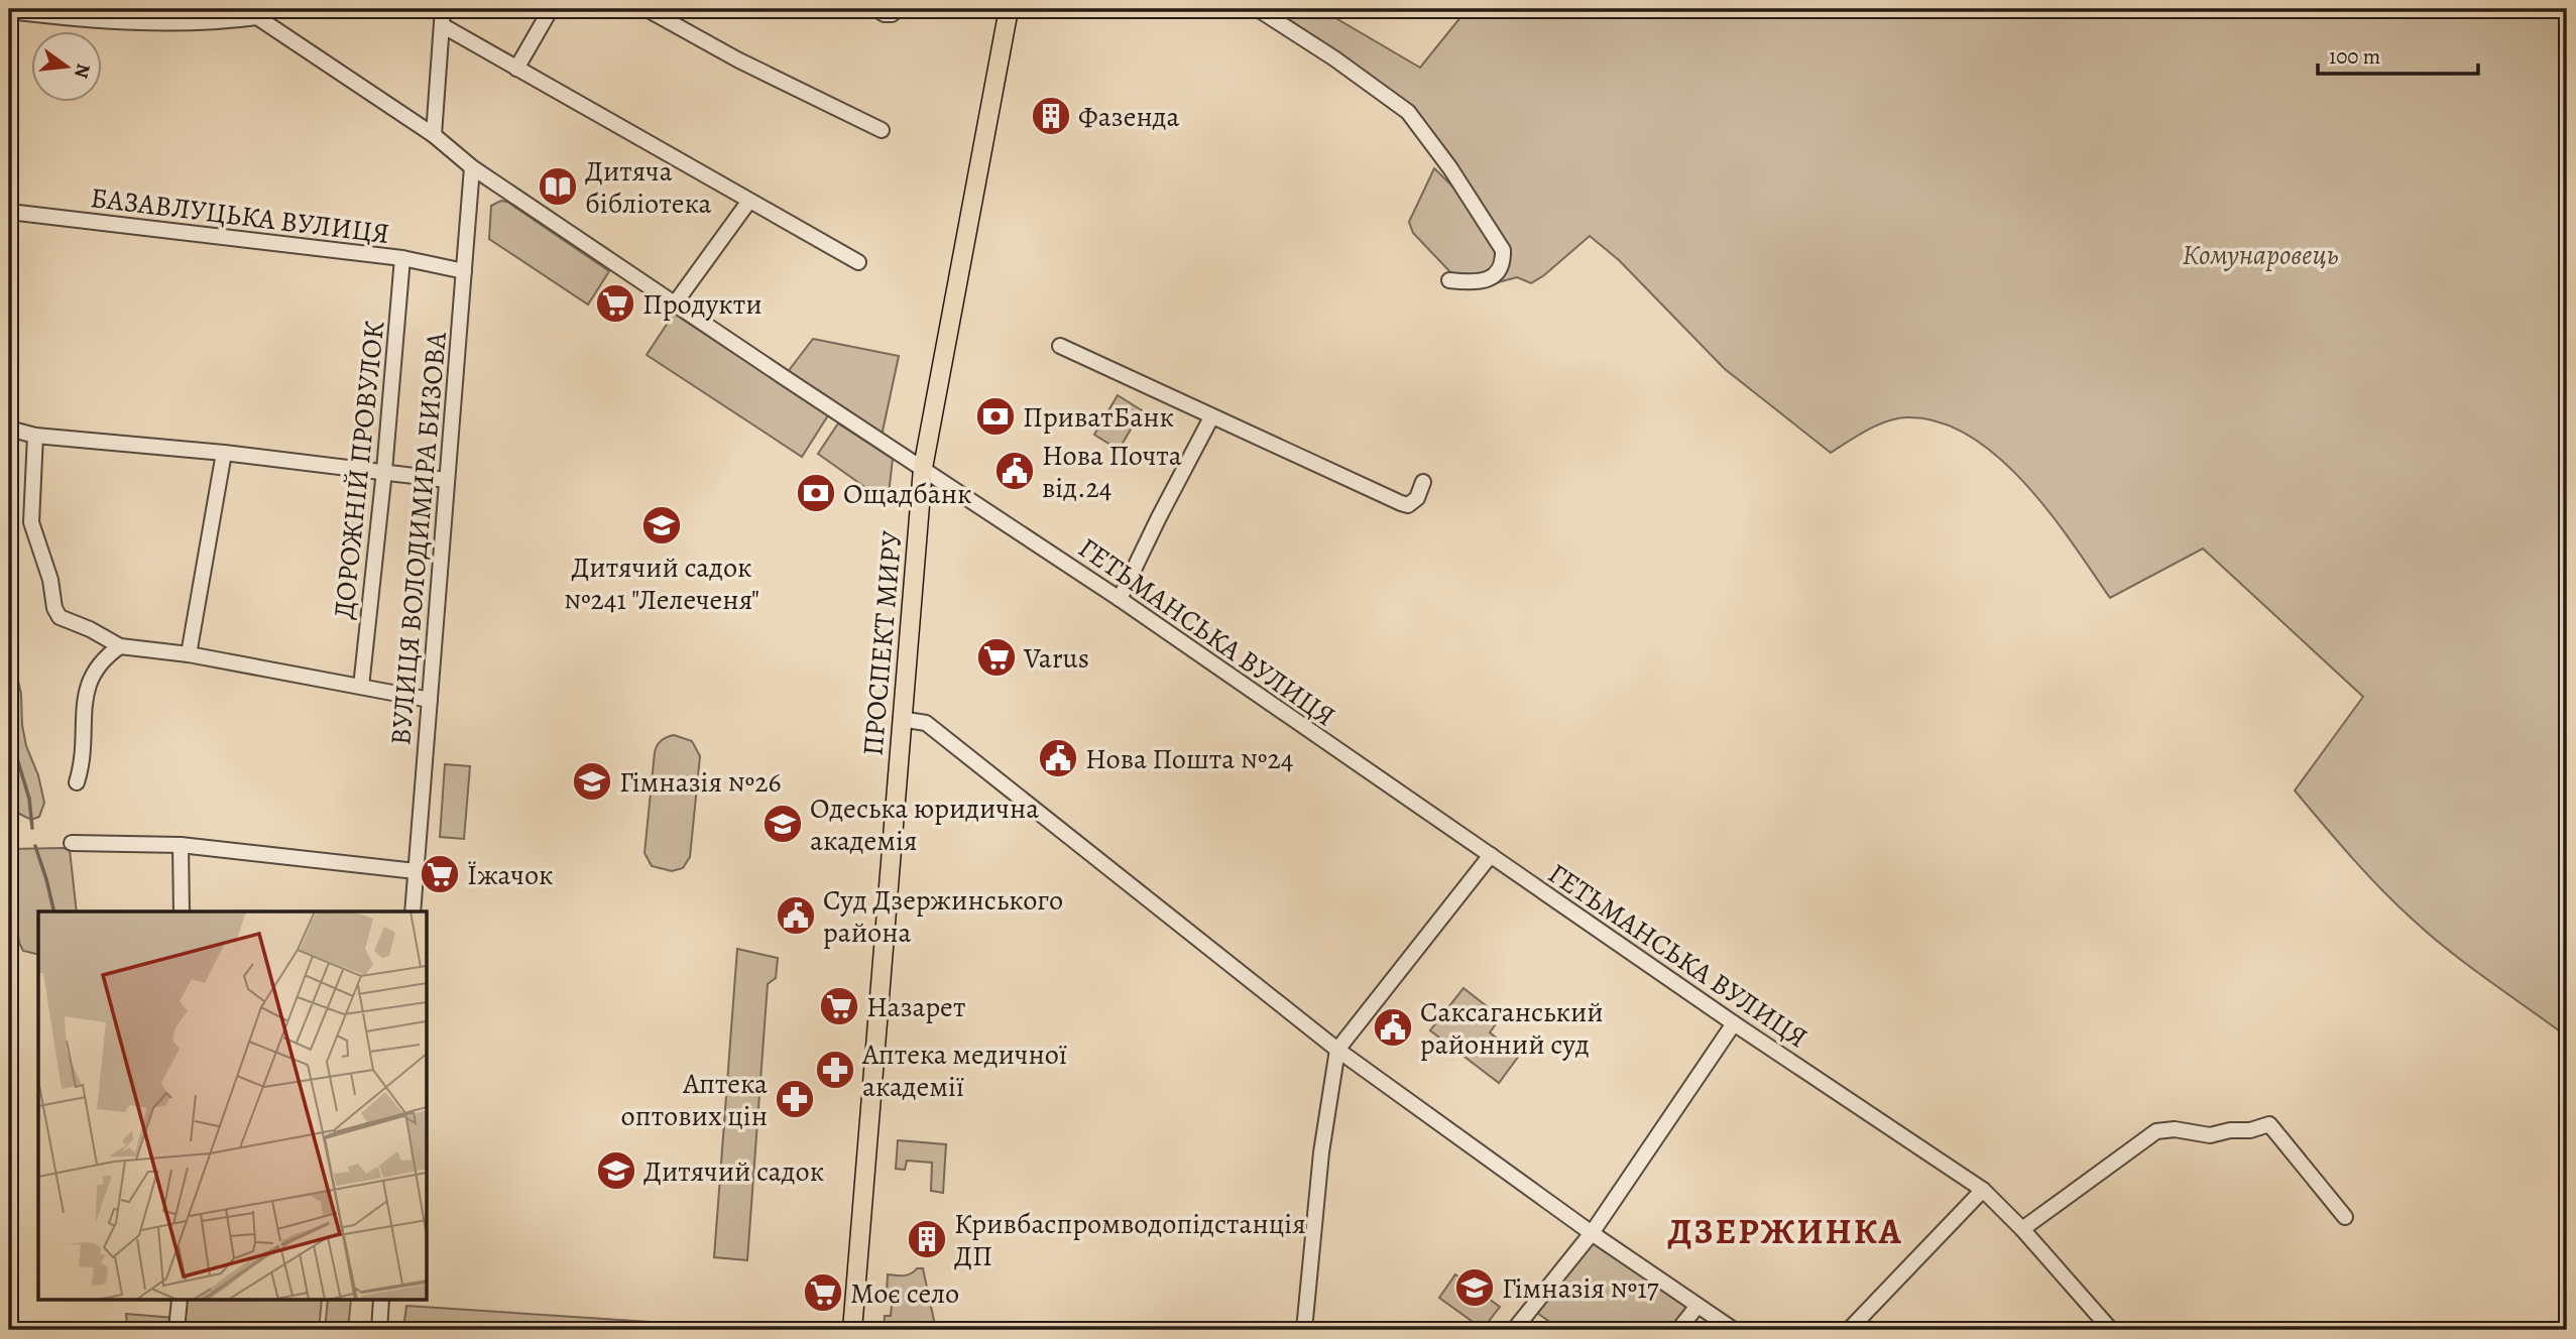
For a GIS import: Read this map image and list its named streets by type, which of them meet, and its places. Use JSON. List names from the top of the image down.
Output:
{
  "streets": {
    "main road": ["ПРОСПЕКТ МИРУ"],
    "street": [
      "БАЗАВЛУЦЬКА ВУЛИЦЯ",
      "ДОРОЖНІЙ ПРОВУЛОК",
      "ВУЛИЦЯ ВОЛОДИМИРА БИЗОВА",
      "ГЕТЬМАНСЬКА ВУЛИЦЯ"
    ]
  },
  "crossings": [
    ["БАЗАВЛУЦЬКА ВУЛИЦЯ", "ДОРОЖНІЙ ПРОВУЛОК"],
    ["БАЗАВЛУЦЬКА ВУЛИЦЯ", "ВУЛИЦЯ ВОЛОДИМИРА БИЗОВА"],
    ["ВУЛИЦЯ ВОЛОДИМИРА БИЗОВА", "ГЕТЬМАНСЬКА ВУЛИЦЯ"],
    ["ГЕТЬМАНСЬКА ВУЛИЦЯ", "ПРОСПЕКТ МИРУ"]
  ],
  "districts": ["ДЗЕРЖИНКА"],
  "parks": ["Комунаровець"],
  "places": {
    "building": ["Фазенда", "Кривбаспромводопідстанція ДП"],
    "library": ["Дитяча бібліотека"],
    "supermarket": [
      "Продукти",
      "Varus",
      "Їжачок",
      "Назарет",
      "Моє село"
    ],
    "bank": ["ПриватБанк", "Ощадбанк"],
    "public building": [
      "Нова Почта від.24",
      "Нова Пошта №24",
      "Суд Дзержинського района",
      "Саксаганський районний суд"
    ],
    "school or university": [
      "Дитячий садок №241 \"Лелеченя\"",
      "Гімназія №26",
      "Одеська юридична академія",
      "Дитячий садок",
      "Гімназія №17"
    ],
    "pharmacy": ["Аптека медичної академії", "Аптека оптових цін"]
  },
  "scale_bar": "100 m",
  "north": "right"
}
